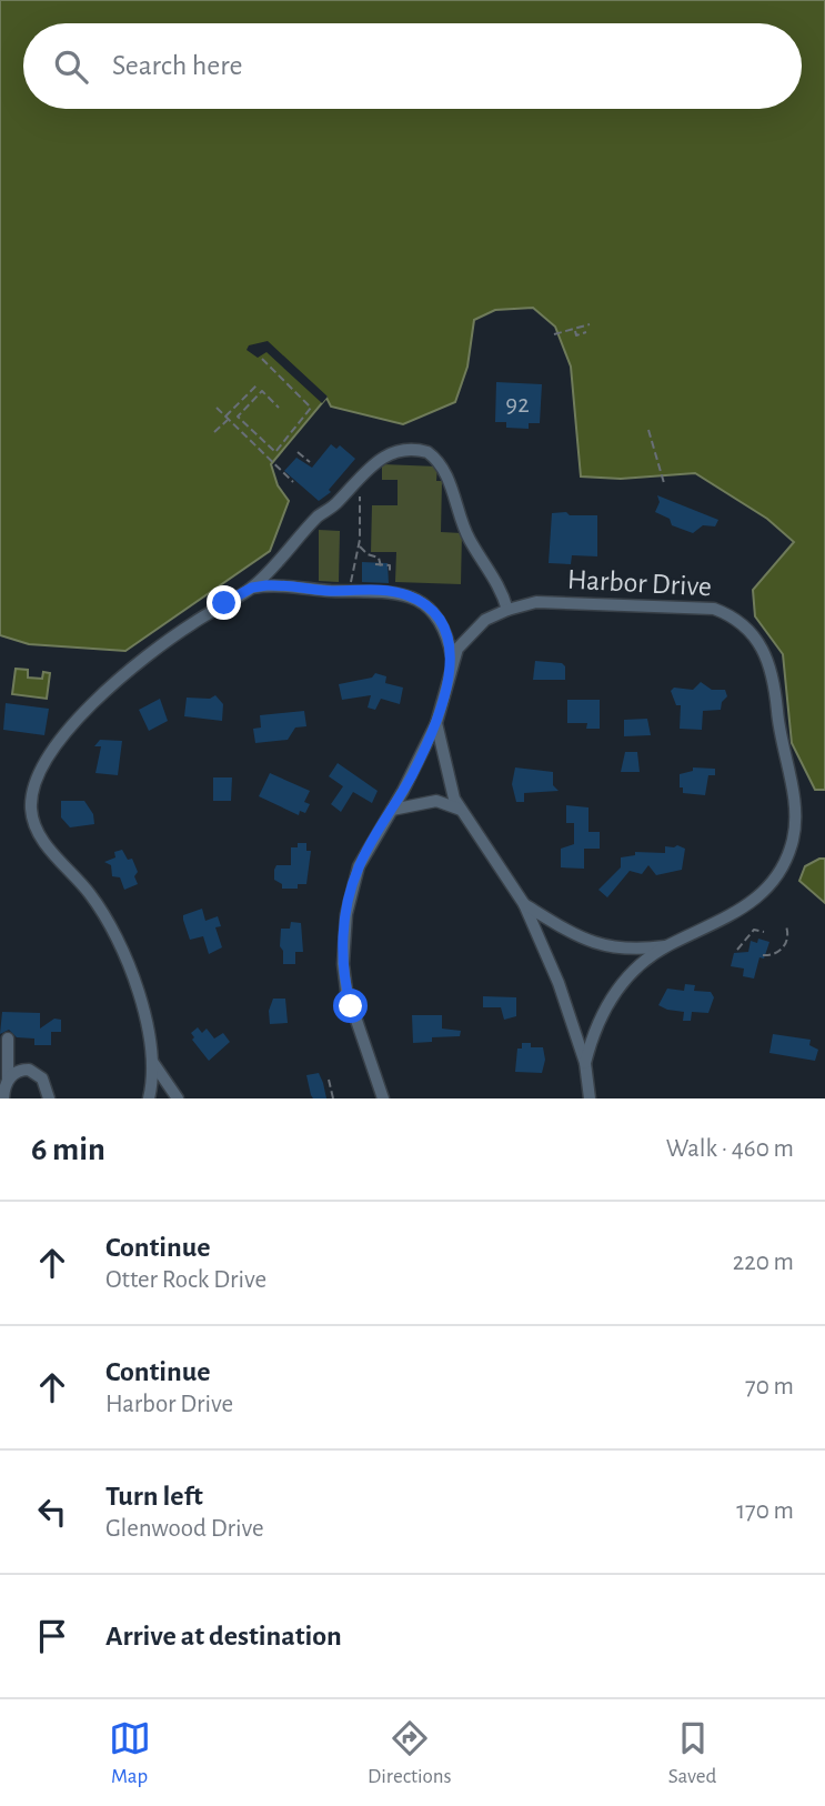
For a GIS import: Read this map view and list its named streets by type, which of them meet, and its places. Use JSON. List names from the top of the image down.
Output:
{
  "streets": {
    "street": ["Harbor Drive"]
  },
  "house_numbers": ["92"],
  "page": {
    "search": "Search here",
    "heading": ["6 min", "Walk · 460 m"],
    "list": [
      ["Continue", "Otter Rock Drive", "220 m"],
      ["Continue", "Harbor Drive", "70 m"],
      ["Turn left", "Glenwood Drive", "170 m"],
      "Arrive at destination"
    ],
    "nav": ["Map", "Directions", "Saved"]
  }
}
